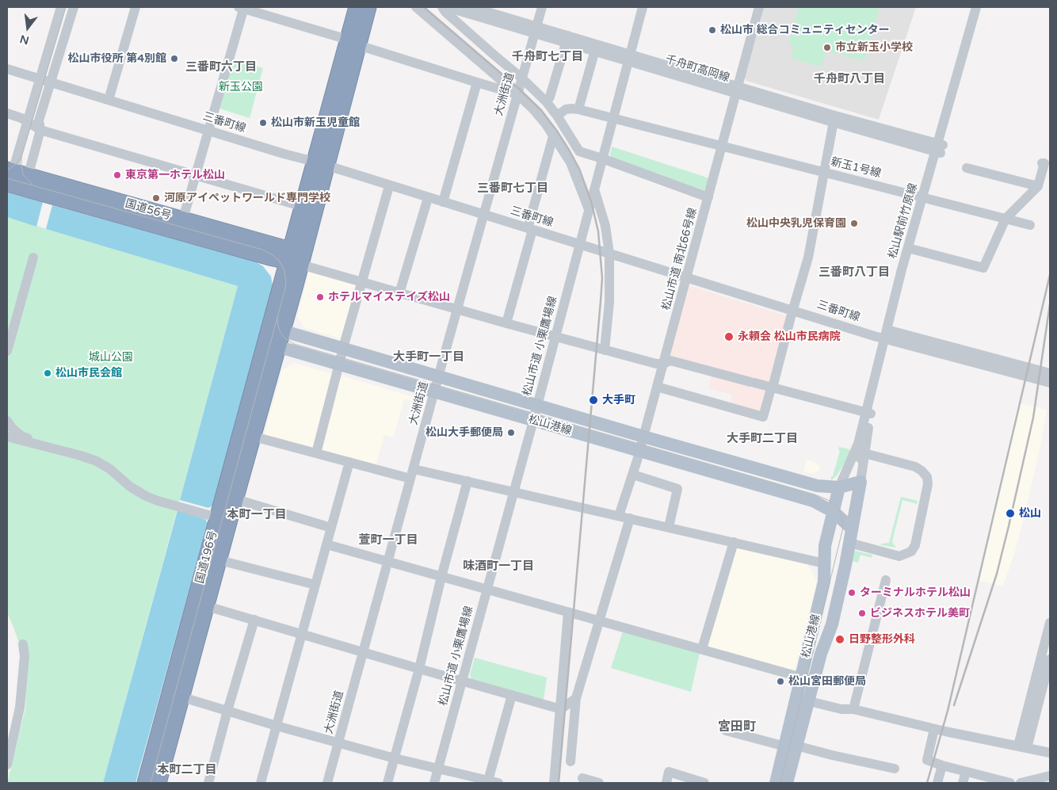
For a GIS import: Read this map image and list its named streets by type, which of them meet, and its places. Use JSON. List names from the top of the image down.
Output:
{
  "streets": {
    "highway": ["国道56号", "国道196号"],
    "main road": ["松山港線"],
    "street": [
      "千舟町高岡線",
      "大洲街道",
      "三番町線",
      "新玉1号線",
      "松山駅前竹原線",
      "松山市道 南北66号線",
      "松山市道 小栗鷹場線"
    ]
  },
  "crossings": [
    ["千舟町高岡線", "大洲街道"],
    ["千舟町高岡線", "松山駅前竹原線"],
    ["千舟町高岡線", "松山市道 南北66号線"],
    ["千舟町高岡線", "松山市道 小栗鷹場線"],
    ["大洲街道", "三番町線"],
    ["大洲街道", "松山港線"],
    ["三番町線", "松山駅前竹原線"],
    ["三番町線", "松山市道 南北66号線"],
    ["三番町線", "松山市道 小栗鷹場線"],
    ["新玉1号線", "松山駅前竹原線"],
    ["新玉1号線", "松山市道 南北66号線"],
    ["新玉1号線", "松山市道 小栗鷹場線"],
    ["国道56号", "国道196号"],
    ["松山駅前竹原線", "松山港線"],
    ["松山市道 南北66号線", "松山港線"],
    ["松山市道 小栗鷹場線", "松山港線"],
    ["松山港線", "国道196号"]
  ],
  "districts": [
    "千舟町七丁目",
    "三番町六丁目",
    "千舟町八丁目",
    "三番町七丁目",
    "三番町八丁目",
    "大手町一丁目",
    "大手町二丁目",
    "本町一丁目",
    "萱町一丁目",
    "味酒町一丁目",
    "宮田町",
    "本町二丁目"
  ],
  "parks": ["新玉公園", "城山公園"],
  "places": [
    "松山市 総合コミュニティセンター",
    "市立新玉小学校",
    "松山市役所 第4別館",
    "松山市新玉児童館",
    "東京第一ホテル松山",
    "河原アイペットワールド専門学校",
    "松山中央乳児保育園",
    "ホテルマイステイズ松山",
    "永頼会 松山市民病院",
    "松山市民会館",
    "大手町",
    "松山大手郵便局",
    "松山",
    "ターミナルホテル松山",
    "ビジネスホテル美町",
    "日野整形外科",
    "松山宮田郵便局"
  ],
  "north": "bottom"
}
